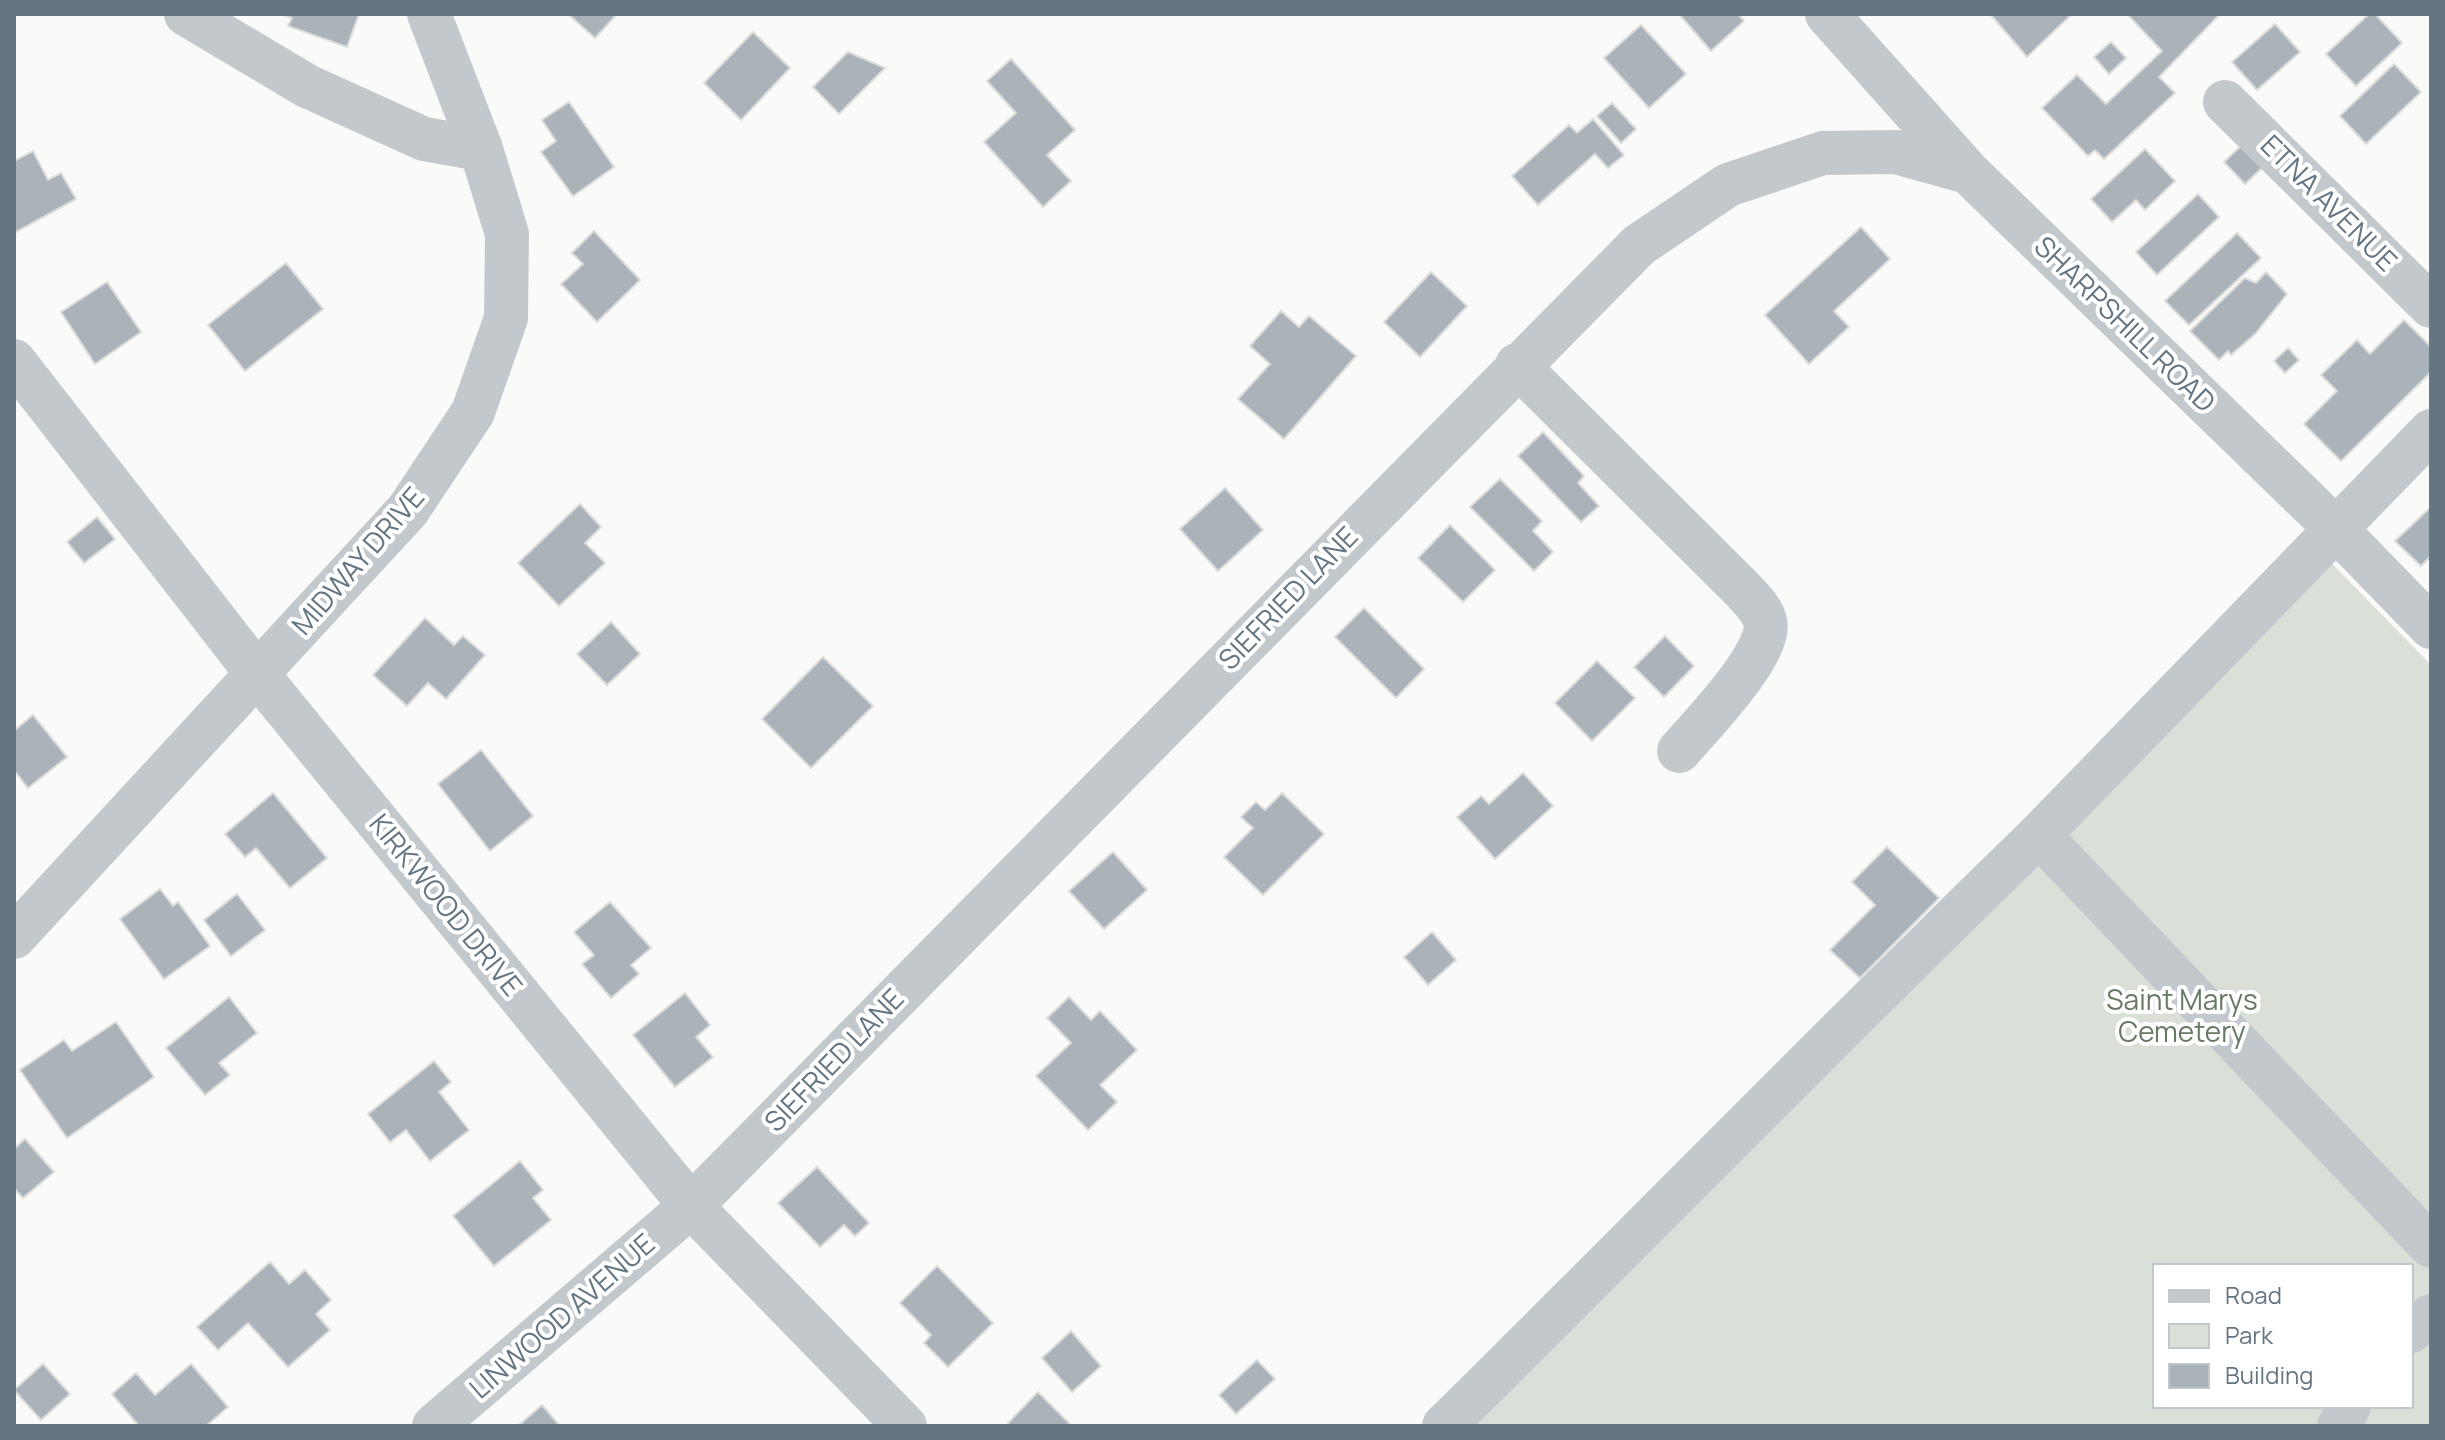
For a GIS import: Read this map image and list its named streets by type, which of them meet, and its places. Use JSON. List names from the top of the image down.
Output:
{
  "streets": {
    "street": [
      "ETNA AVENUE",
      "SHARPSHILL ROAD",
      "MIDWAY DRIVE",
      "SIEFRIED LANE",
      "KIRKWOOD DRIVE",
      "LINWOOD AVENUE"
    ]
  },
  "crossings": [
    ["SHARPSHILL ROAD", "SIEFRIED LANE"],
    ["MIDWAY DRIVE", "KIRKWOOD DRIVE"],
    ["SIEFRIED LANE", "KIRKWOOD DRIVE"],
    ["SIEFRIED LANE", "LINWOOD AVENUE"],
    ["KIRKWOOD DRIVE", "LINWOOD AVENUE"]
  ],
  "parks": ["Saint Marys Cemetery"],
  "legend": ["Road", "Park", "Building"]
}
